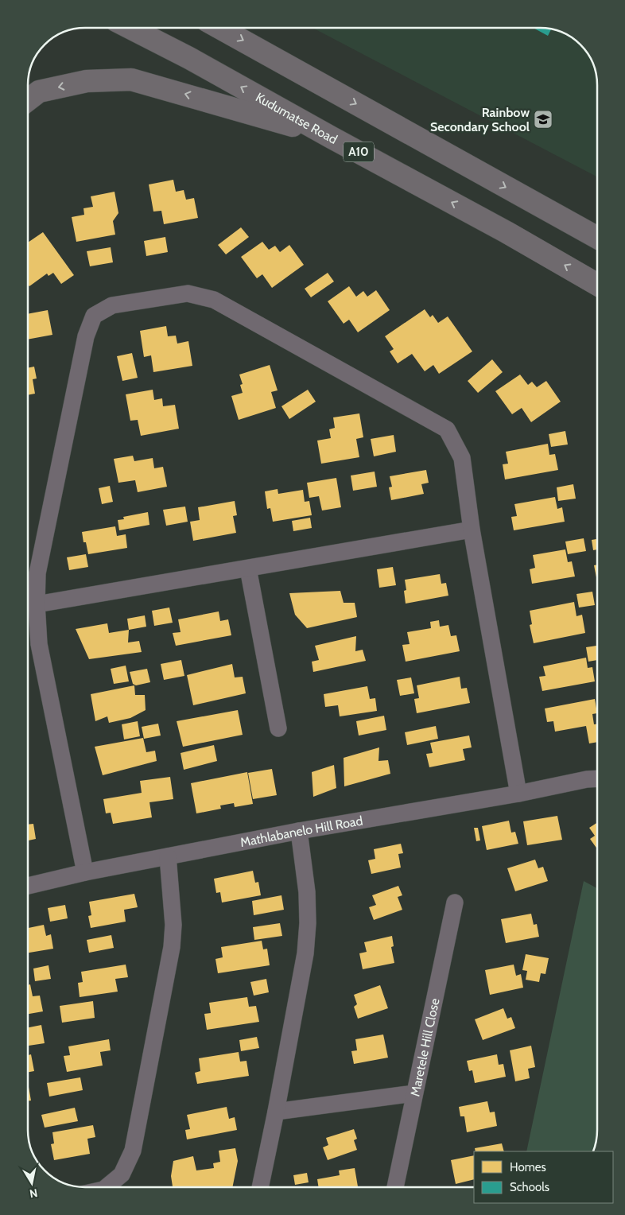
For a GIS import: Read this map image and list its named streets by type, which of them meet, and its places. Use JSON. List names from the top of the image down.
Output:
{
  "streets": {
    "main road": ["Kudumatse Road", "A10"],
    "street": ["Mathlabanelo Hill Road", "Maretele Hill Close"]
  },
  "places": {
    "school or university": ["Rainbow Secondary School"]
  },
  "legend": ["Homes", "Schools"],
  "north": "bottom"
}
